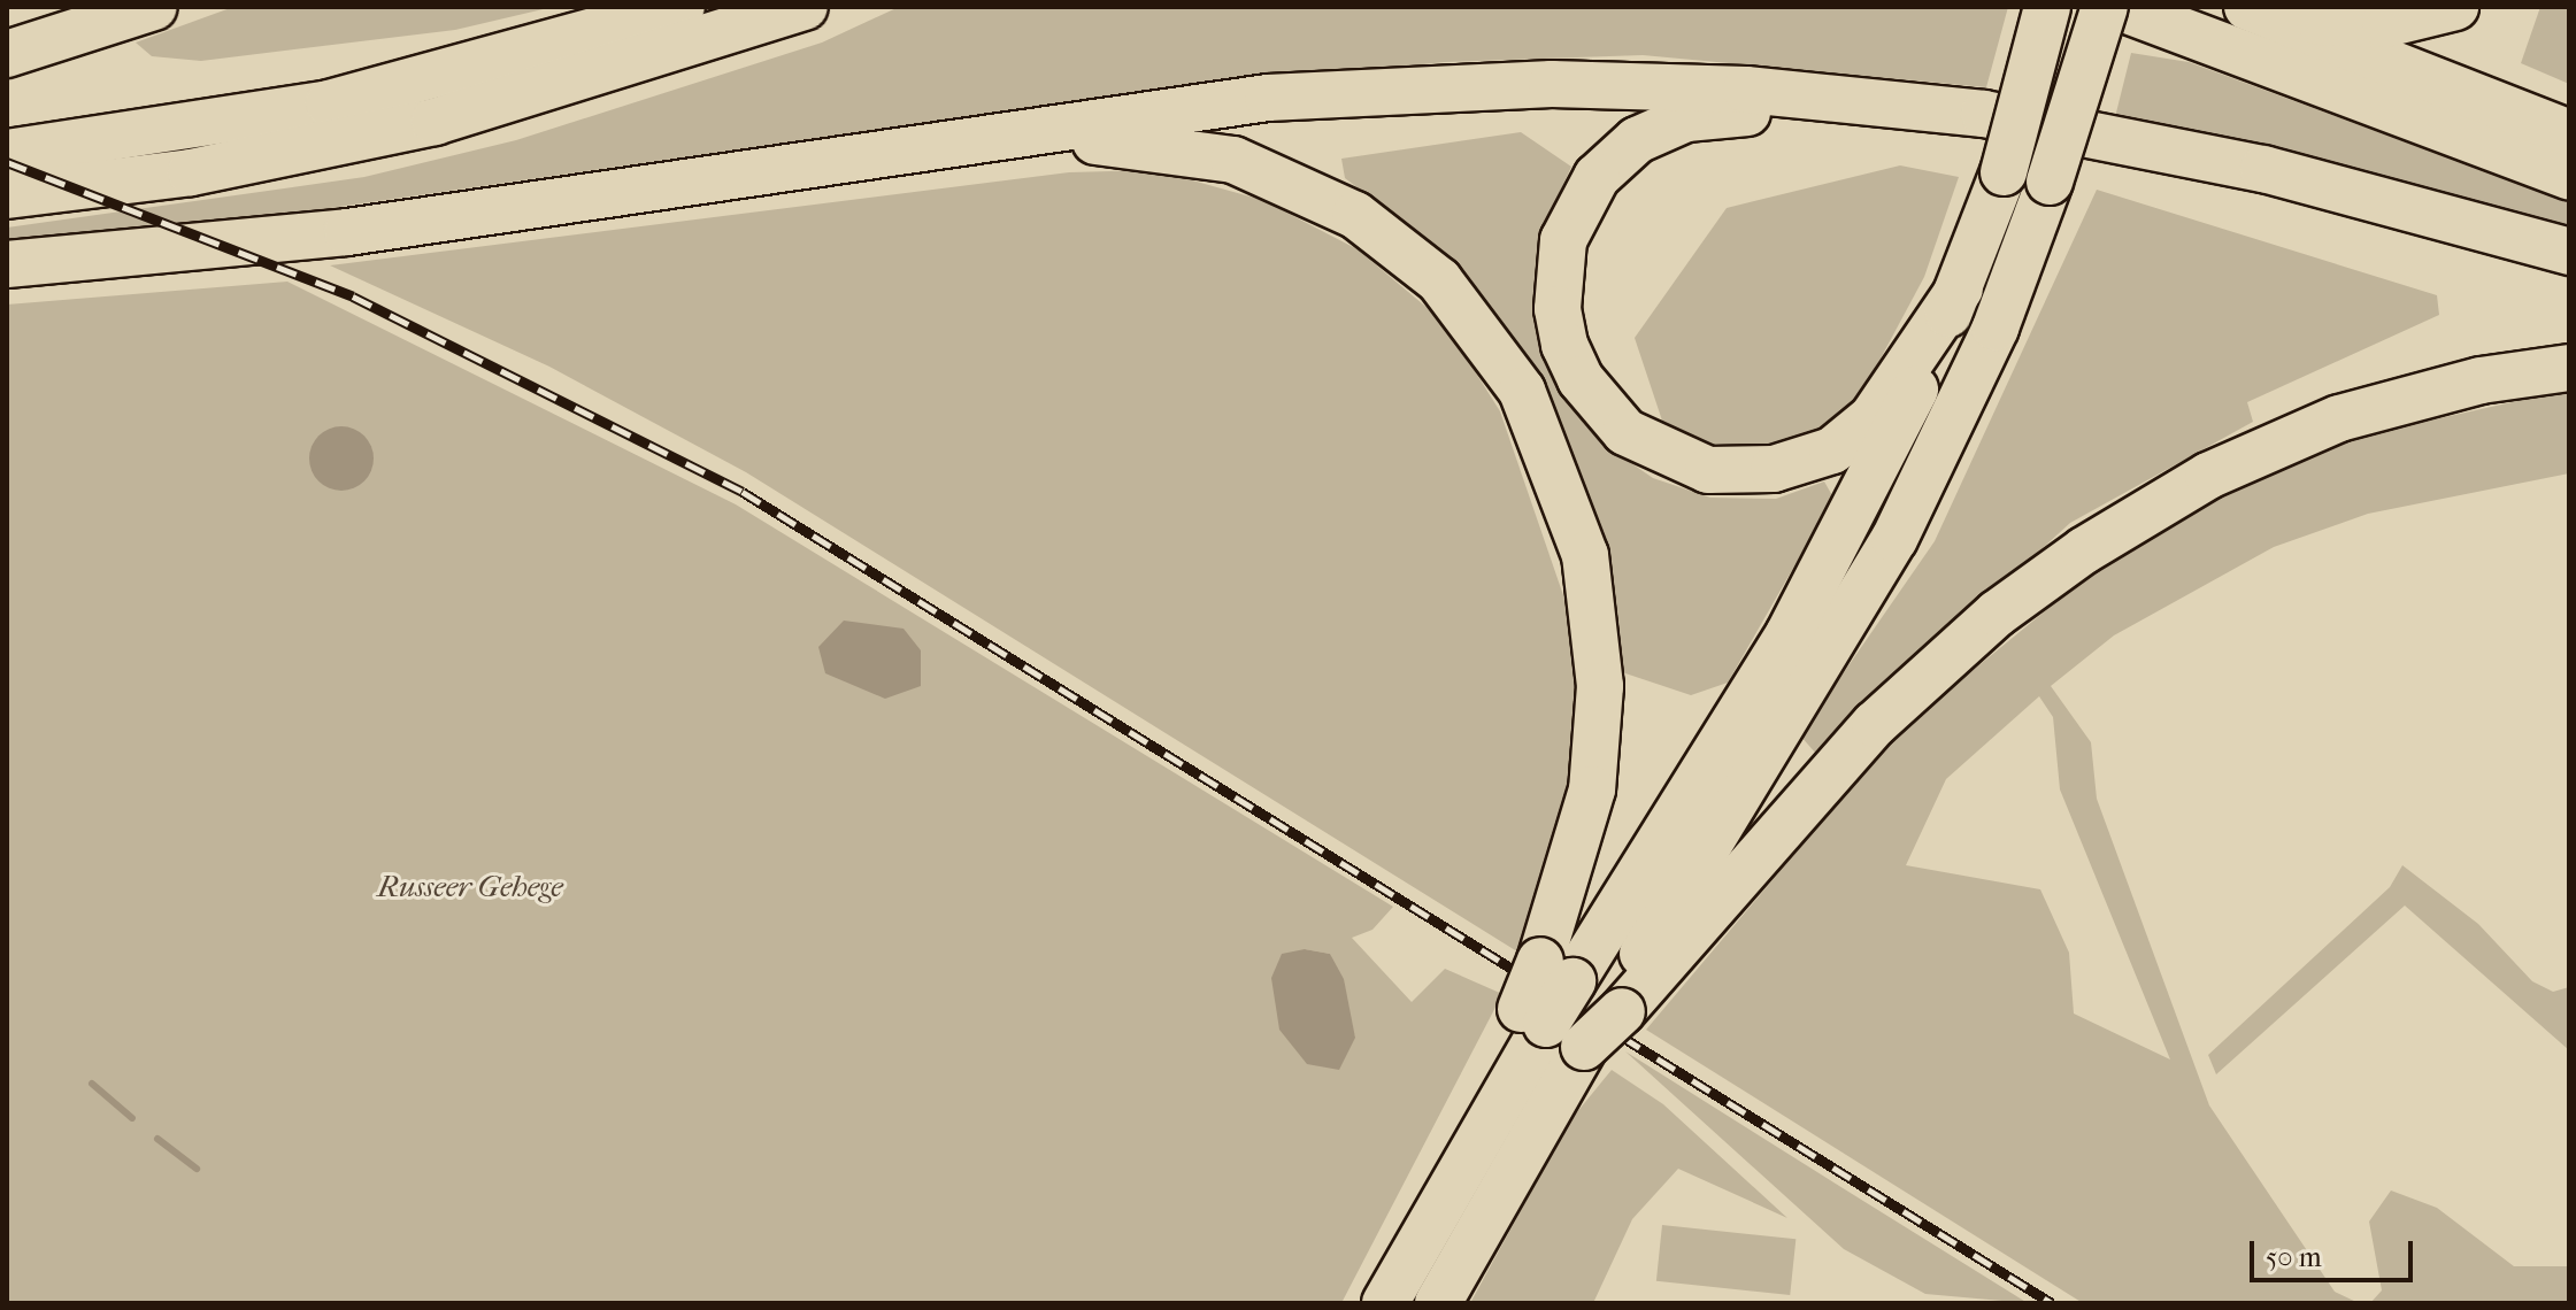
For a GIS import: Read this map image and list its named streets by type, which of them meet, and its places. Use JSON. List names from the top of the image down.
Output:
{
  "parks": ["Russeer Gehege"],
  "scale_bar": "50 m"
}
